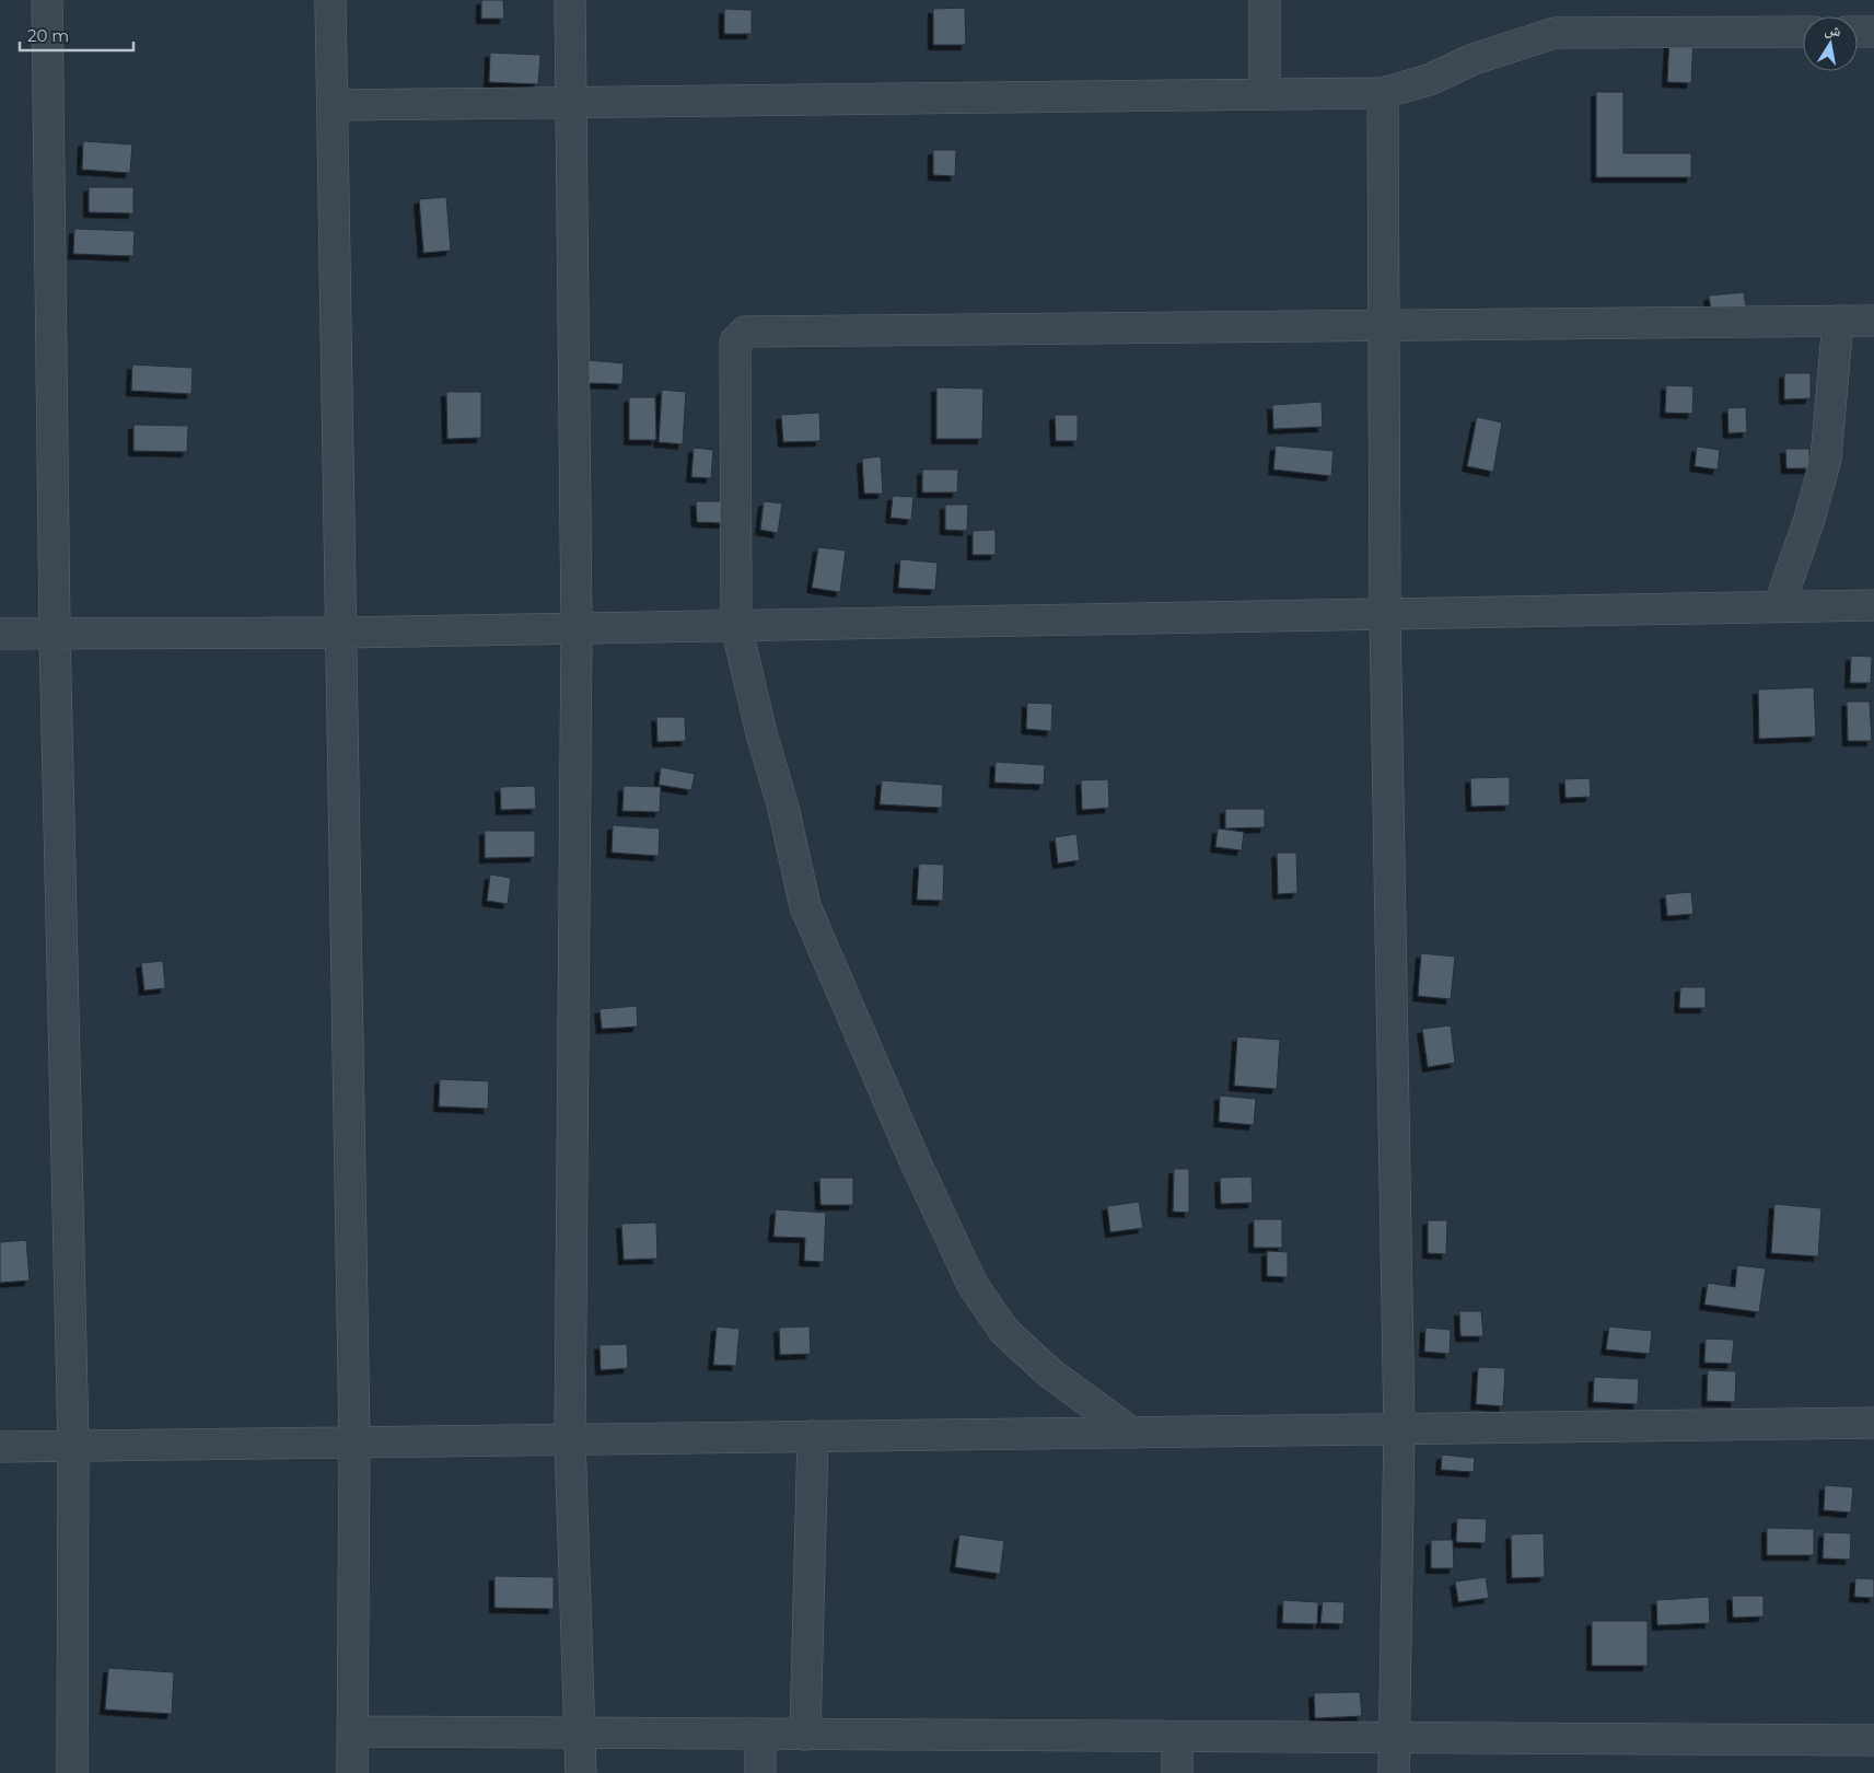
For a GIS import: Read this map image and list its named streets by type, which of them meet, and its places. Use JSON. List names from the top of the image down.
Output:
{
  "scale_bar": "20 m",
  "north": "top"
}
